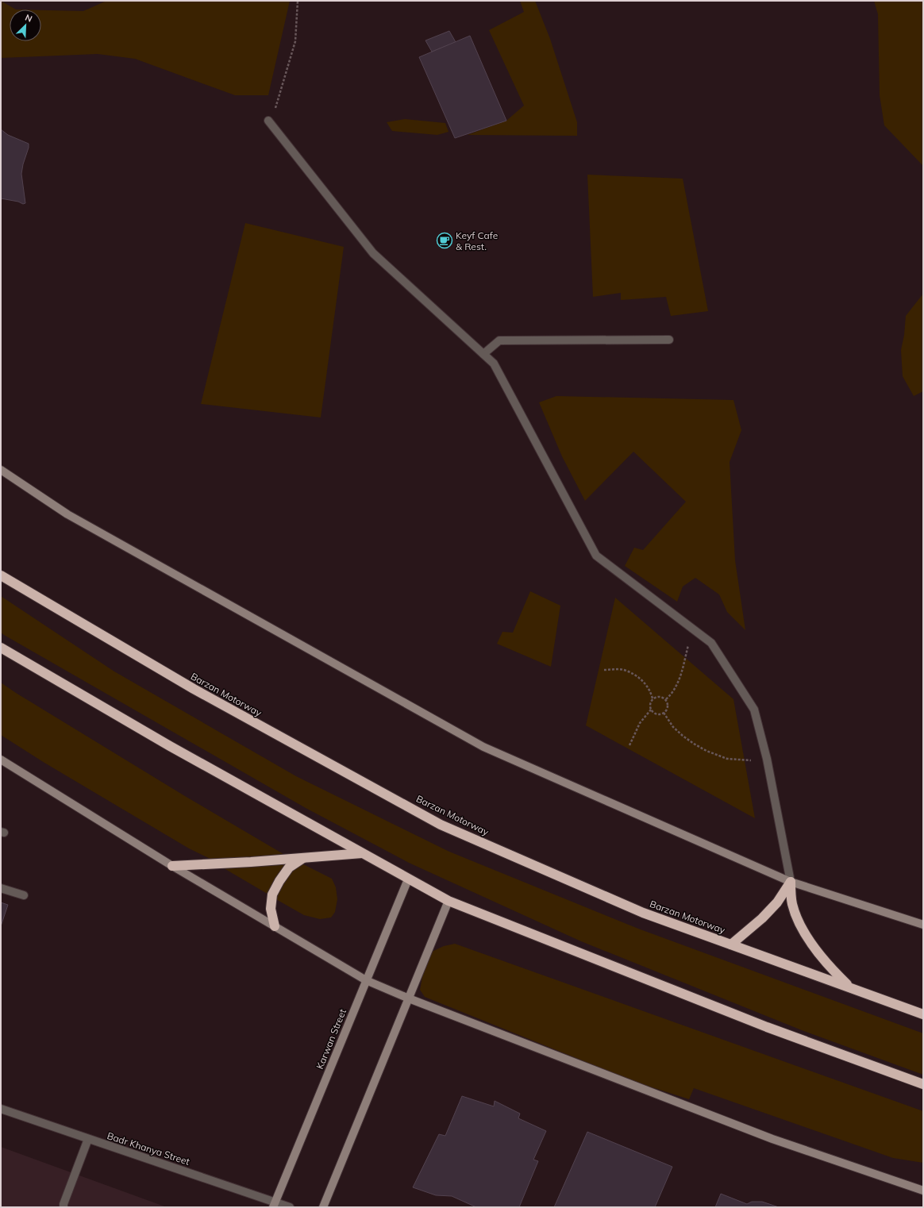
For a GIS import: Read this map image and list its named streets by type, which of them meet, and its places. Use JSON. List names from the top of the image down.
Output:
{
  "streets": {
    "highway": ["Barzan Motorway"],
    "main road": ["Karwan Street"],
    "street": ["Badr Khanya Street"]
  },
  "crossings": [
    ["Karwan Street", "Badr Khanya Street"]
  ],
  "places": {
    "cafe": ["Keyf Cafe & Rest."]
  },
  "north": "top right"
}
